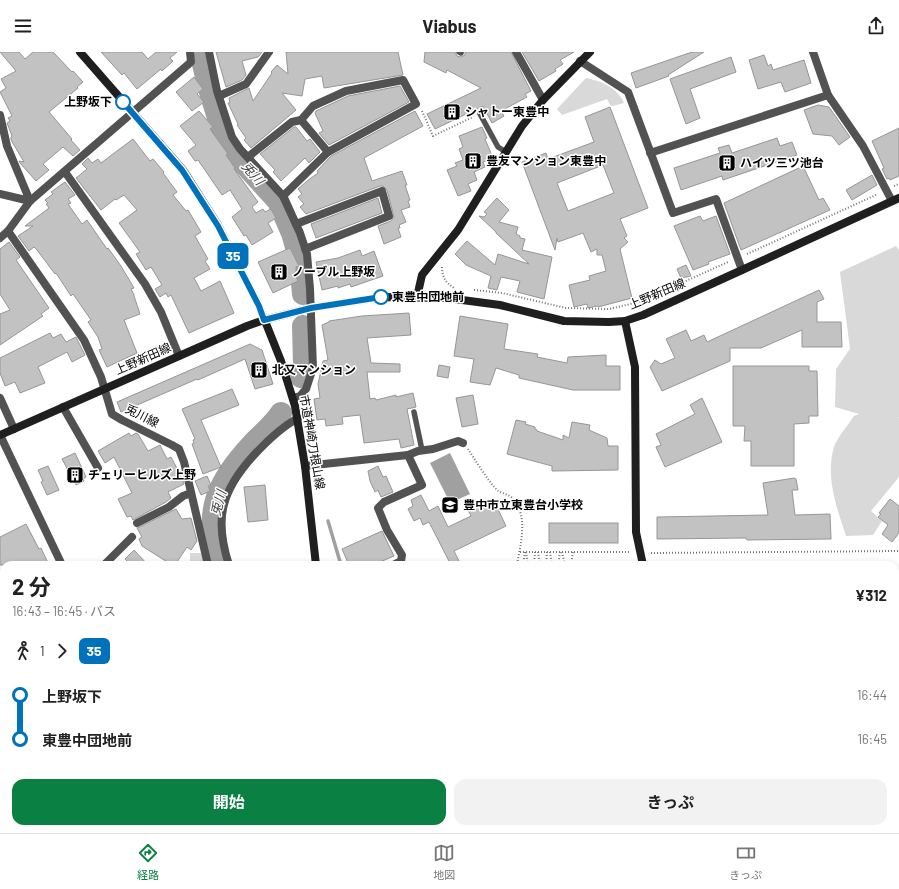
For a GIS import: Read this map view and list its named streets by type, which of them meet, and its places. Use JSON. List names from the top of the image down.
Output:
{
  "streets": {
    "street": ["上野新田線", "兎川線", "市道神崎刀根山線"]
  },
  "crossings": [
    ["上野新田線", "兎川線"],
    ["上野新田線", "市道神崎刀根山線"]
  ],
  "water": ["兎川"],
  "places": {
    "other": ["上野坂下", "東豊中団地前"],
    "building": [
      "シャトー東豊中",
      "豊友マンション東豊中",
      "ハイツ三ツ池台",
      "ノーブル上野坂",
      "北又マンション",
      "チェリーヒルズ上野"
    ],
    "school or university": ["豊中市立東豊台小学校"]
  },
  "lines": ["bus line 35"],
  "page": {
    "header": "Viabus",
    "on_map": "35",
    "heading": ["2 分", "16:43 – 16:45 · バス", "¥312"],
    "legs": ["1", "35"],
    "list": [
      {
        "name": "上野坂下",
        "value": "16:44"
      },
      {
        "name": "東豊中団地前",
        "value": "16:45"
      }
    ],
    "buttons": ["開始", "きっぷ"],
    "tabs": ["経路", "地図", "きっぷ"]
  }
}
